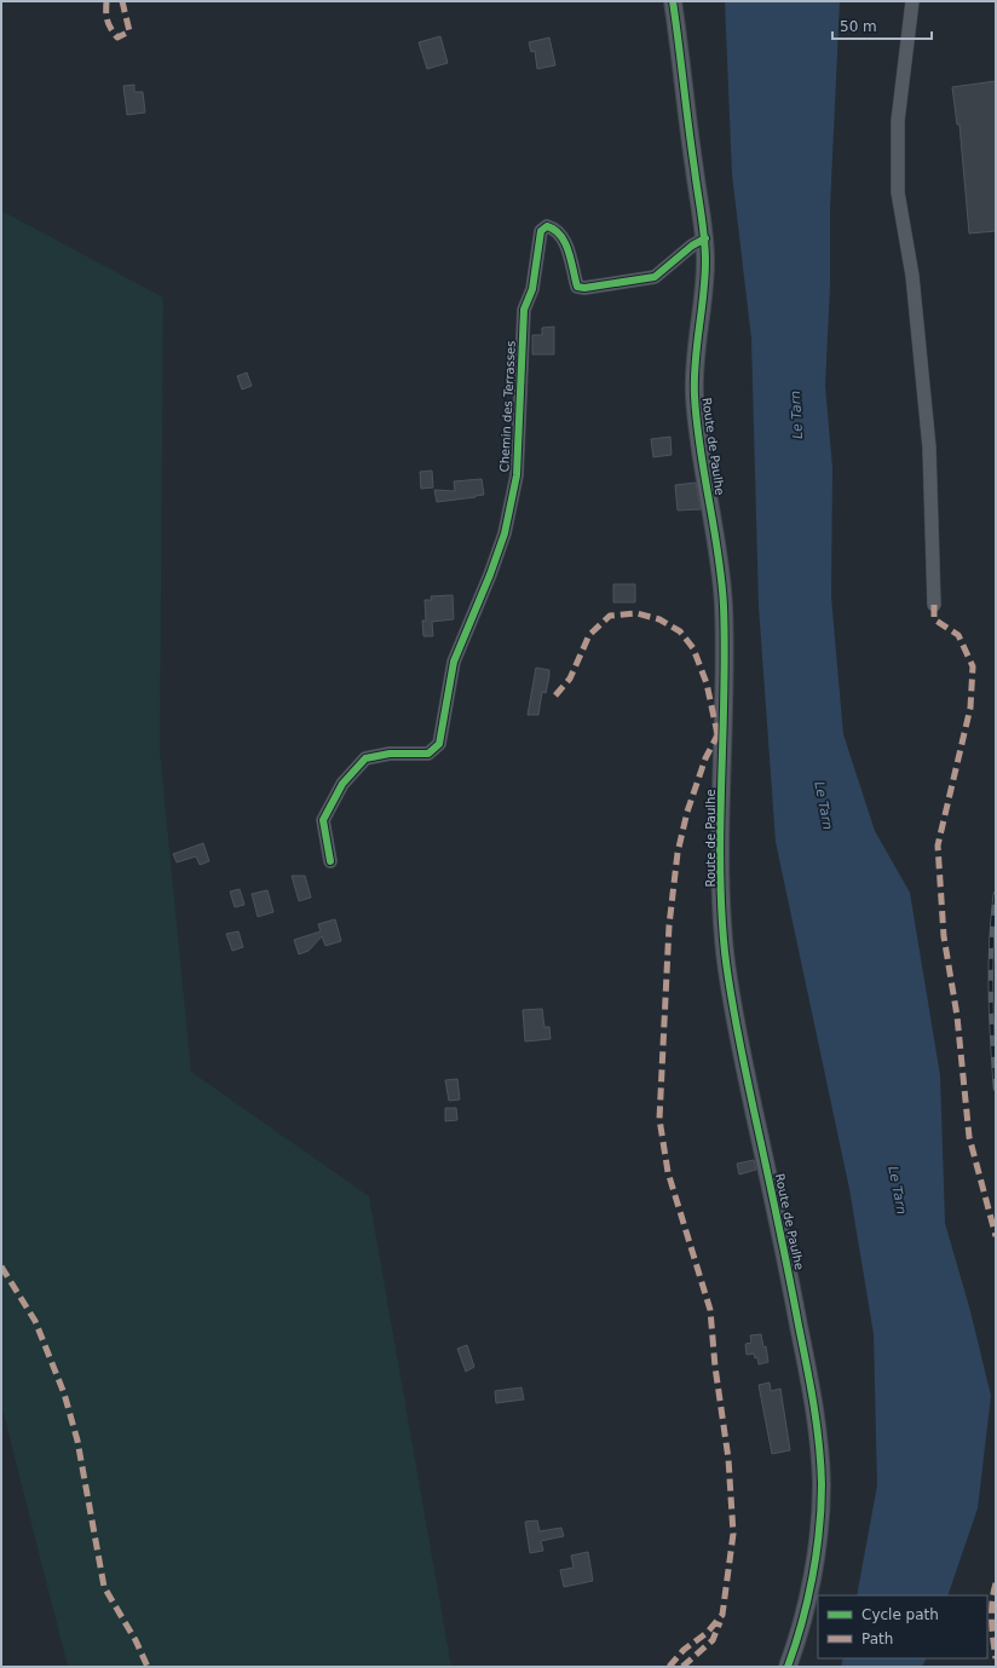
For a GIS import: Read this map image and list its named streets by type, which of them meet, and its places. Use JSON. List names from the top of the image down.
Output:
{
  "streets": {
    "street": ["Chemin des Terrasses", "Route de Paulhe"]
  },
  "crossings": [
    ["Chemin des Terrasses", "Route de Paulhe"]
  ],
  "water": ["Le Tarn"],
  "legend": ["Cycle path", "Path"],
  "scale_bar": "50 m"
}
